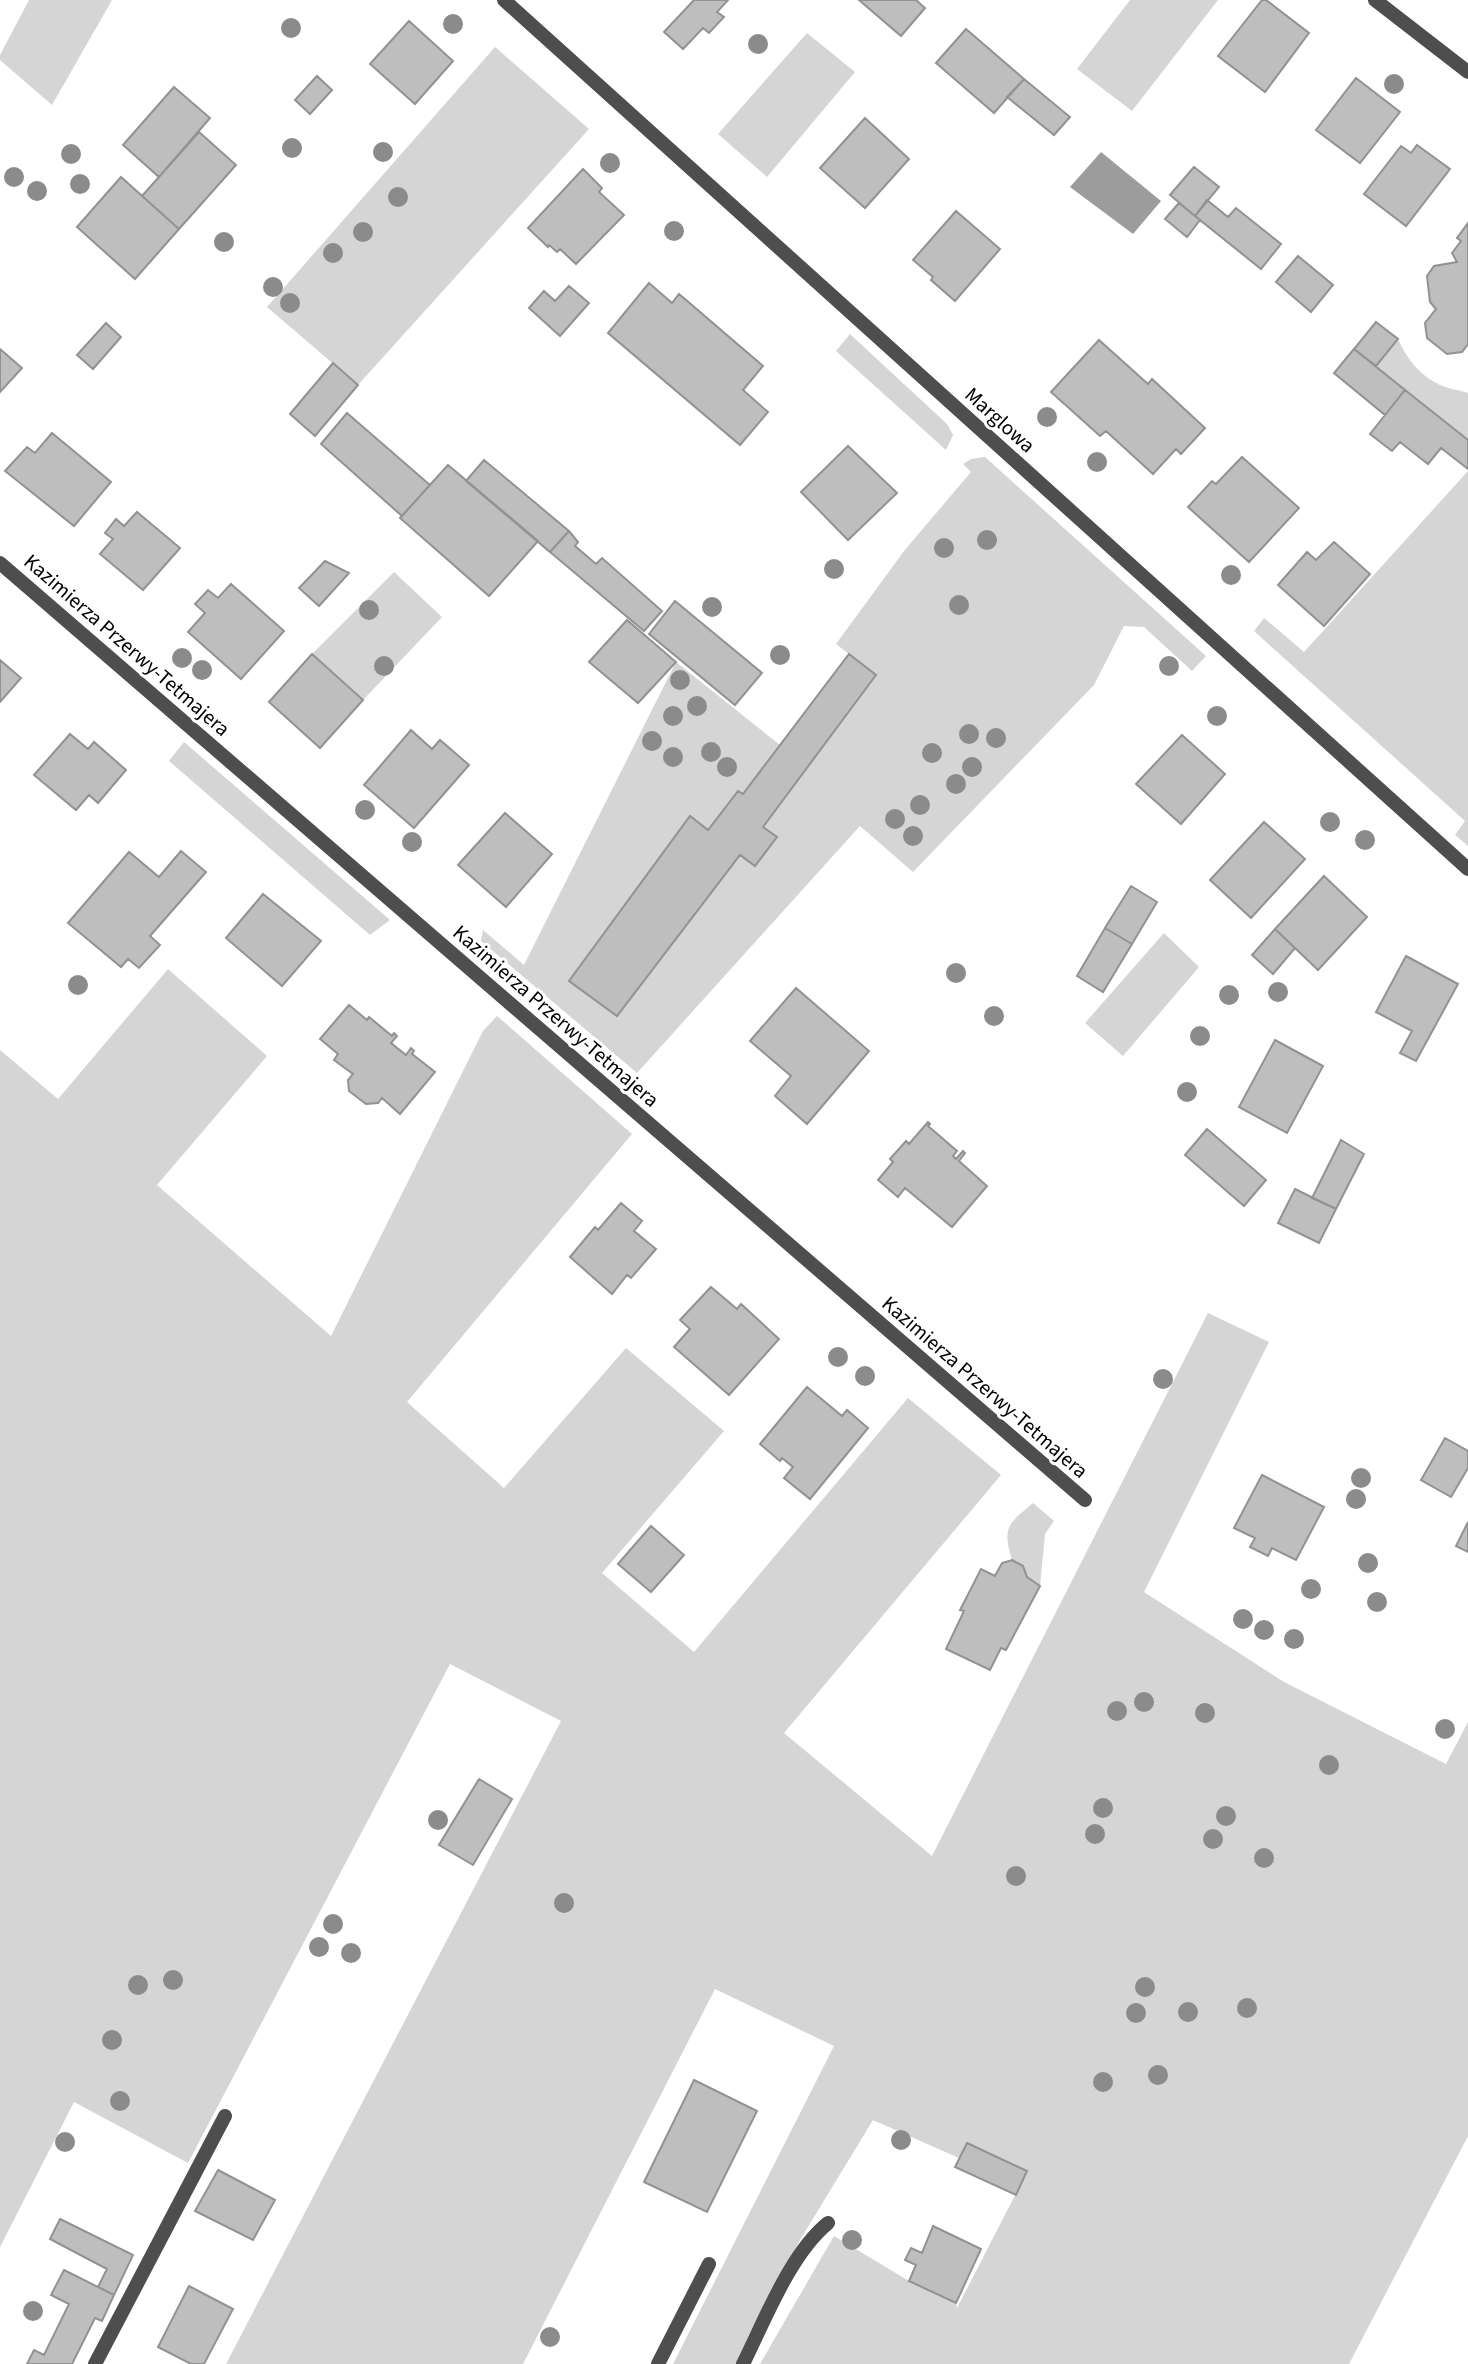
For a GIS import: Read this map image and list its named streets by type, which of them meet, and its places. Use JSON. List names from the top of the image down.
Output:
{
  "streets": {
    "street": ["Marglowa", "Kazimierza Przerwy-Tetmajera"]
  }
}
